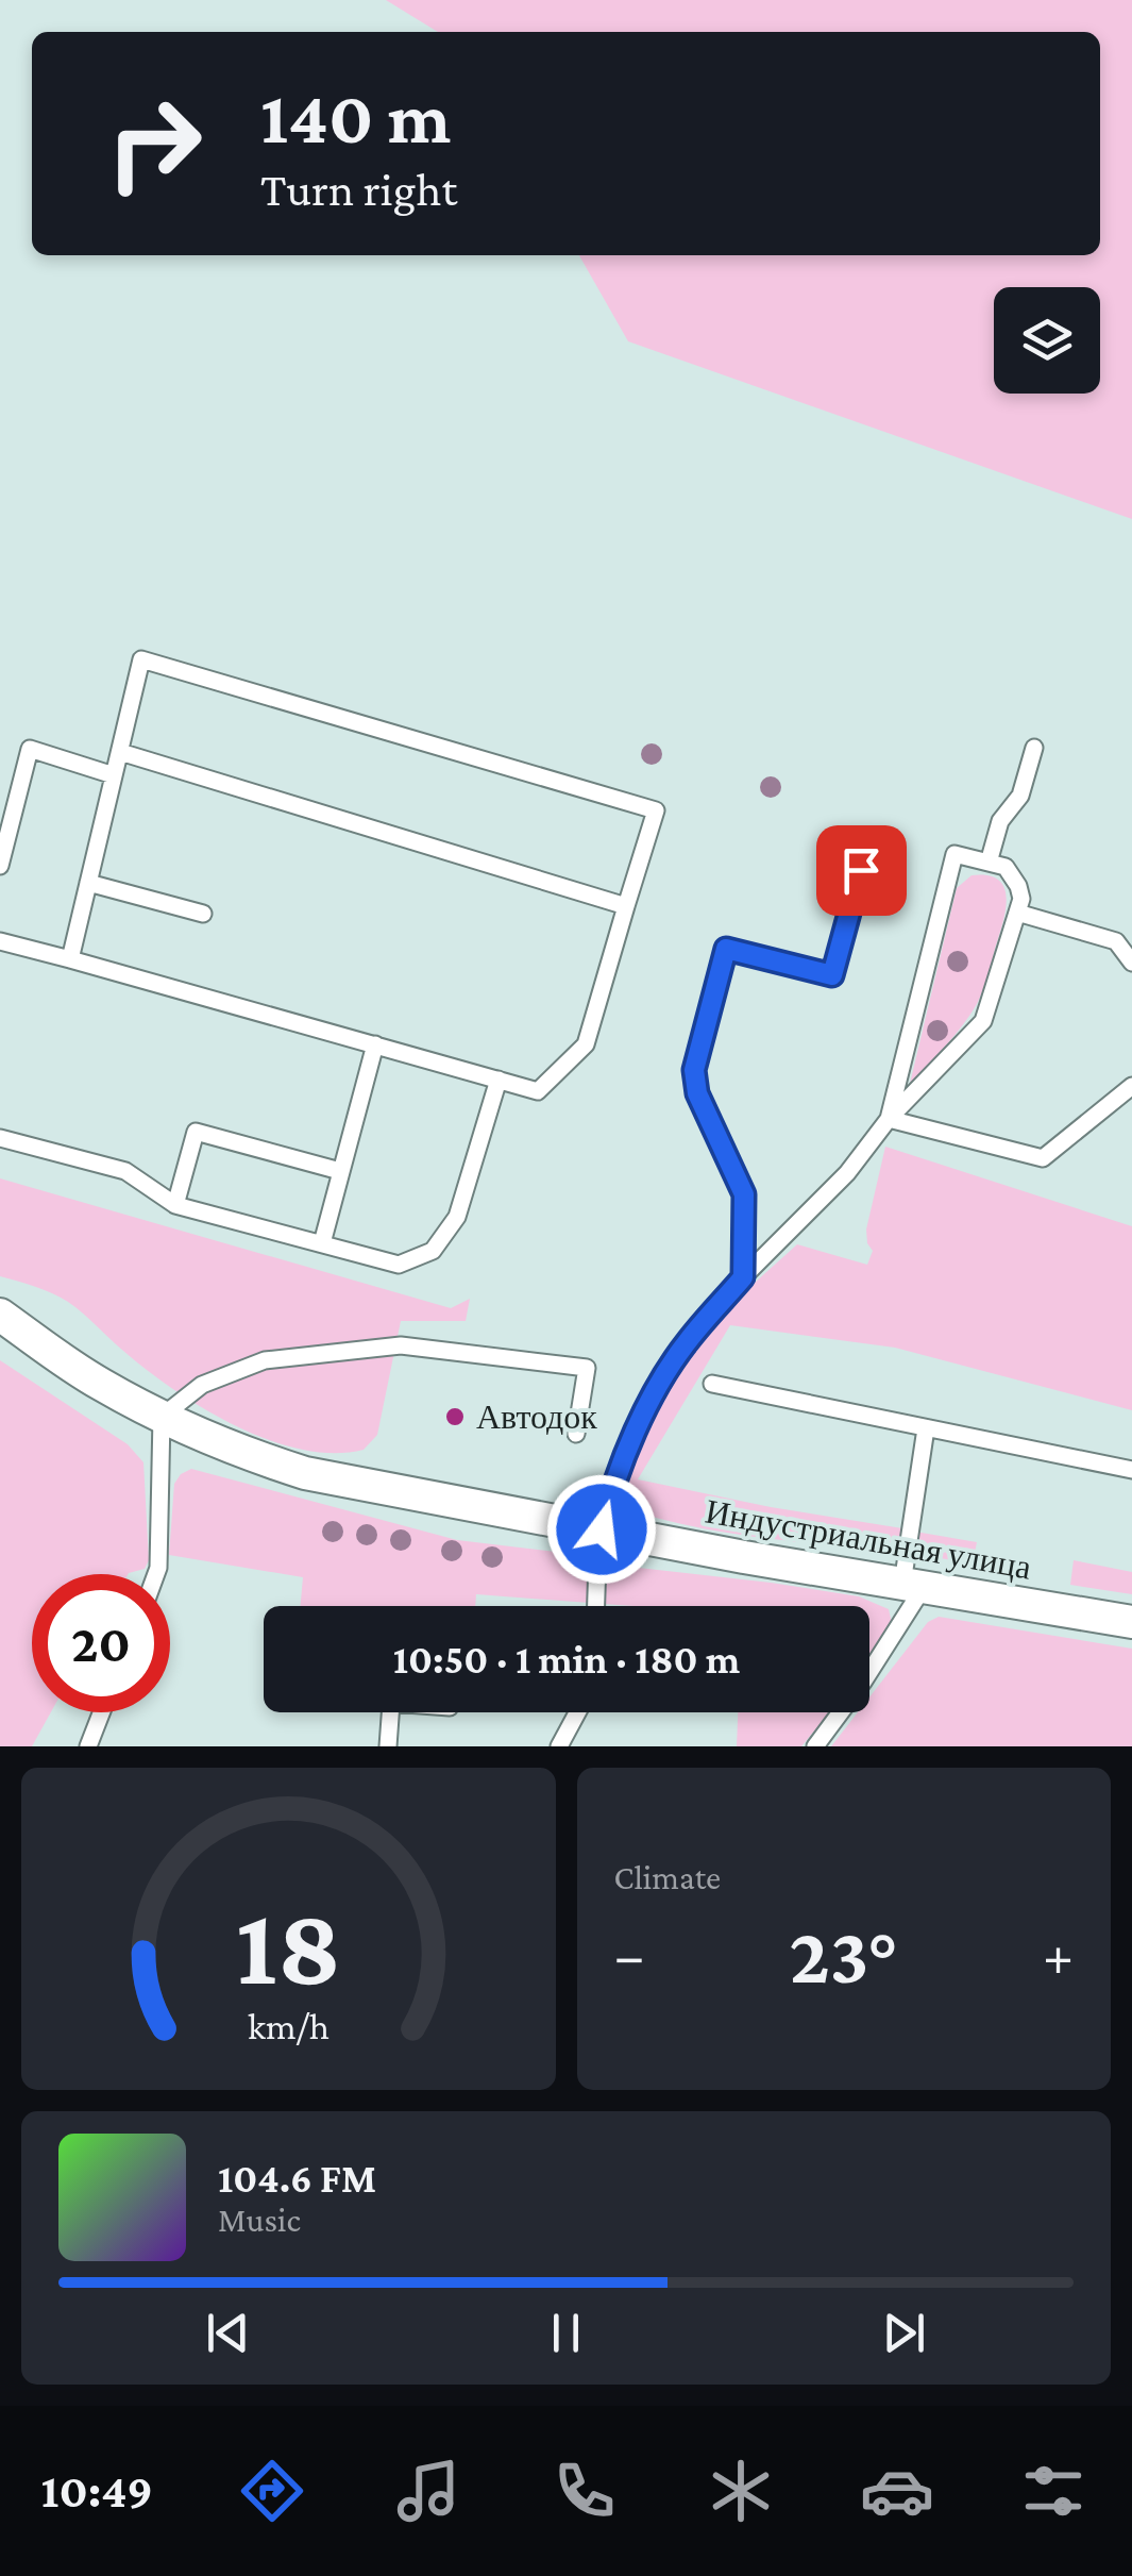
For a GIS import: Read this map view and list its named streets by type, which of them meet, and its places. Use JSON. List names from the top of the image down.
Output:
{
  "streets": {
    "street": ["Индустриальная улица"]
  },
  "places": ["Автодок"],
  "page": {
    "turn": ["140 m", "Turn right"],
    "limit": "20",
    "trip": "10:50 · 1 min · 180 m",
    "tile": "Climate",
    "heat": ["−", "23°", "+"],
    "song": ["104.6 FM", "Music"],
    "tabs": "10:49",
    "gauge": ["18", "km/h"]
  }
}
